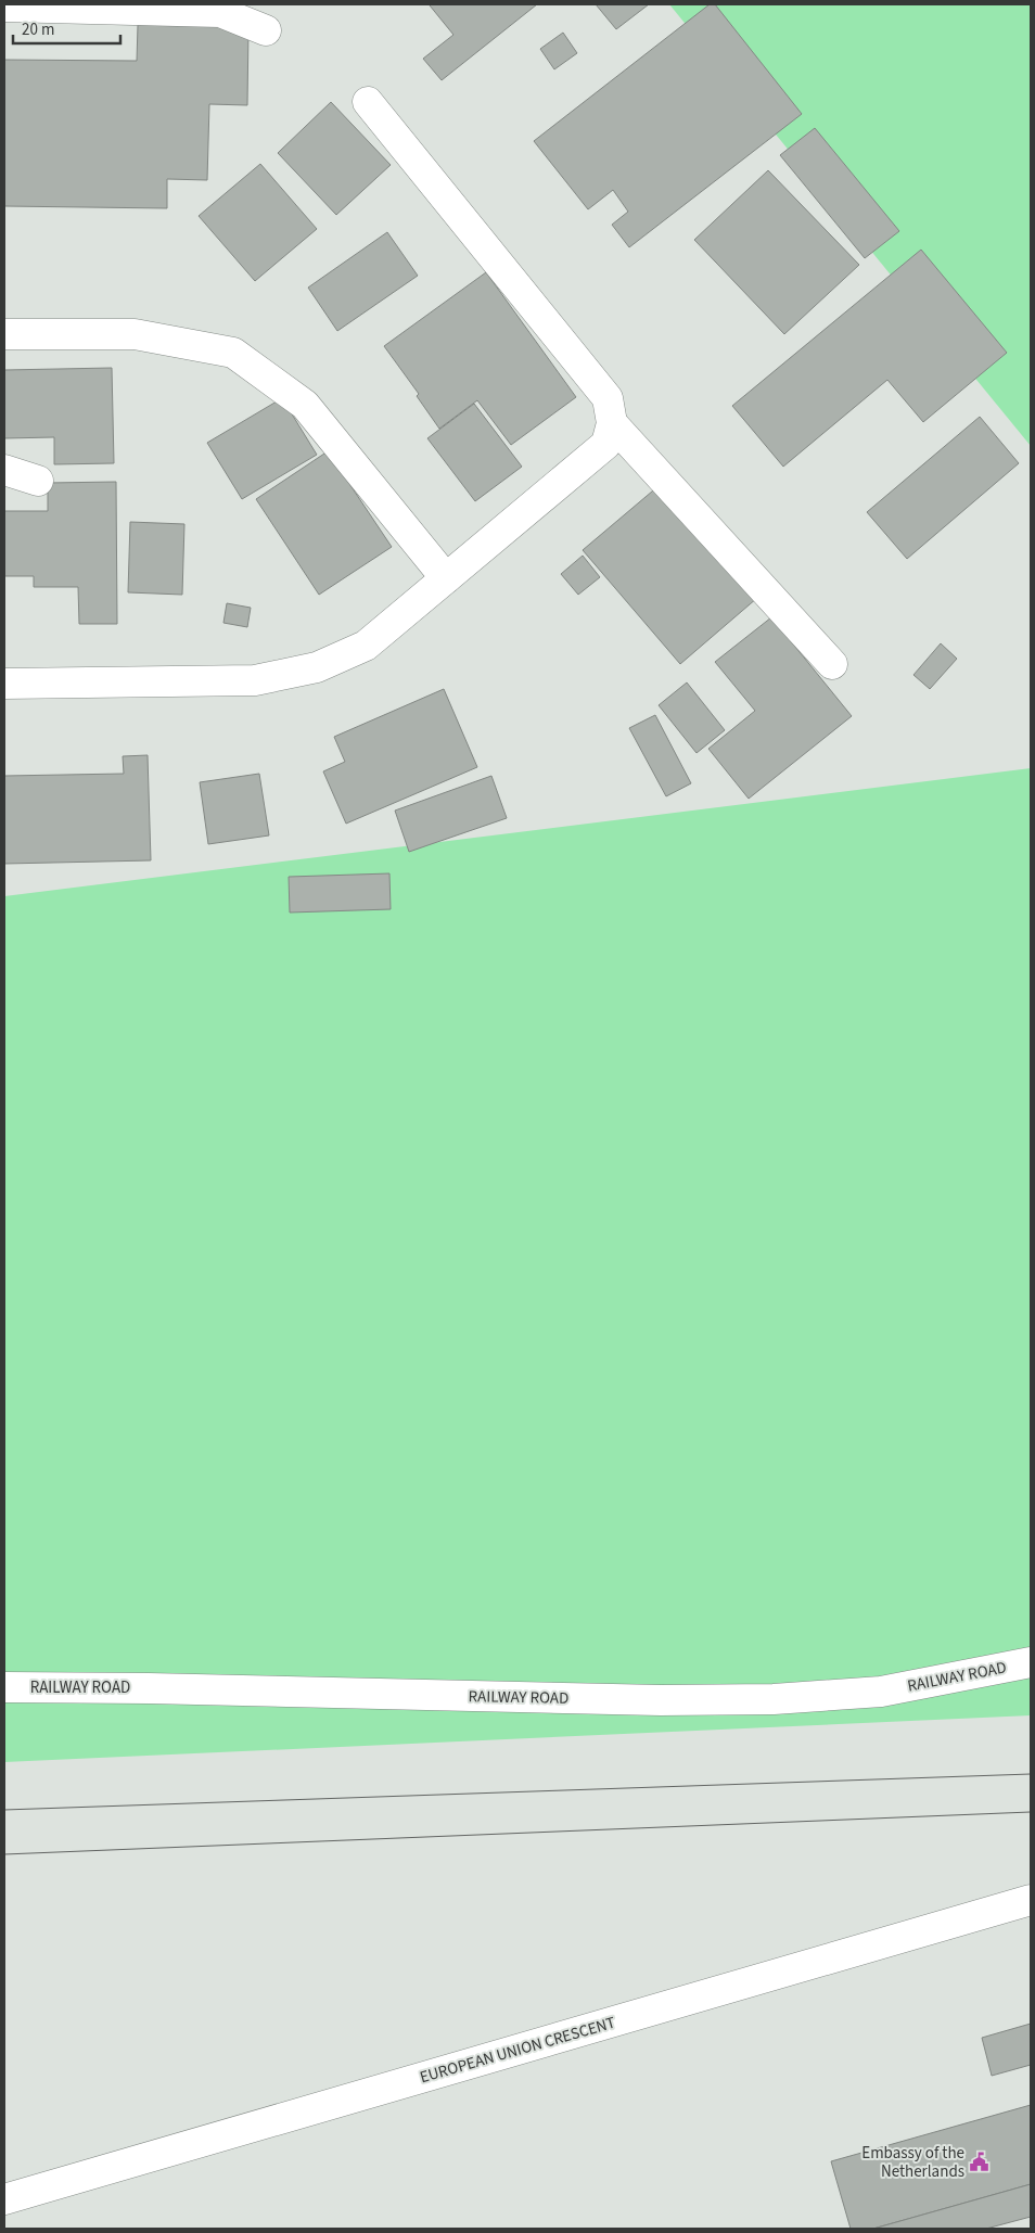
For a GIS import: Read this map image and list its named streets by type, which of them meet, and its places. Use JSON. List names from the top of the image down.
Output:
{
  "streets": {
    "street": ["RAILWAY ROAD", "EUROPEAN UNION CRESCENT"]
  },
  "places": {
    "public building": ["Embassy of the Netherlands"]
  },
  "scale_bar": "20 m"
}
